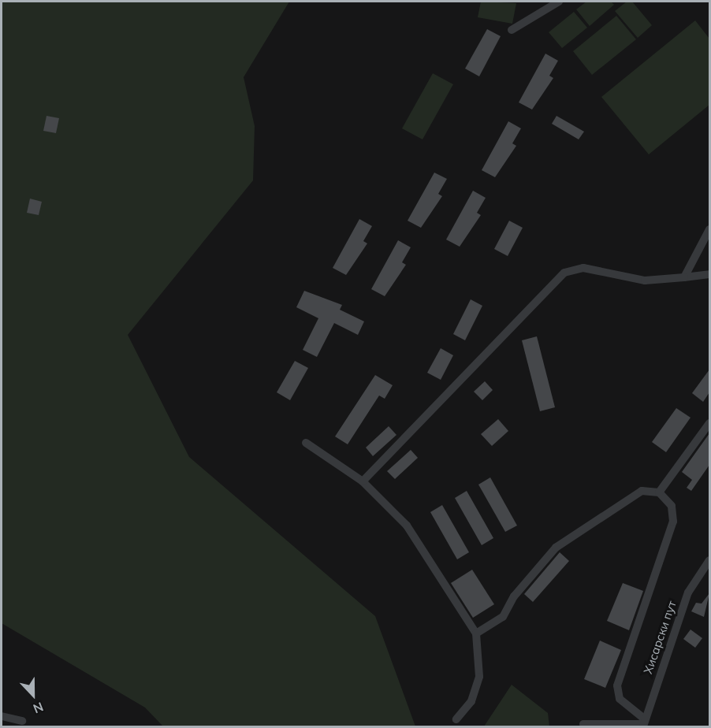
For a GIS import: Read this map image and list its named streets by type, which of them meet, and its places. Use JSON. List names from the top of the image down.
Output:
{
  "streets": {
    "street": ["Хисарски пут"]
  },
  "north": "bottom"
}
